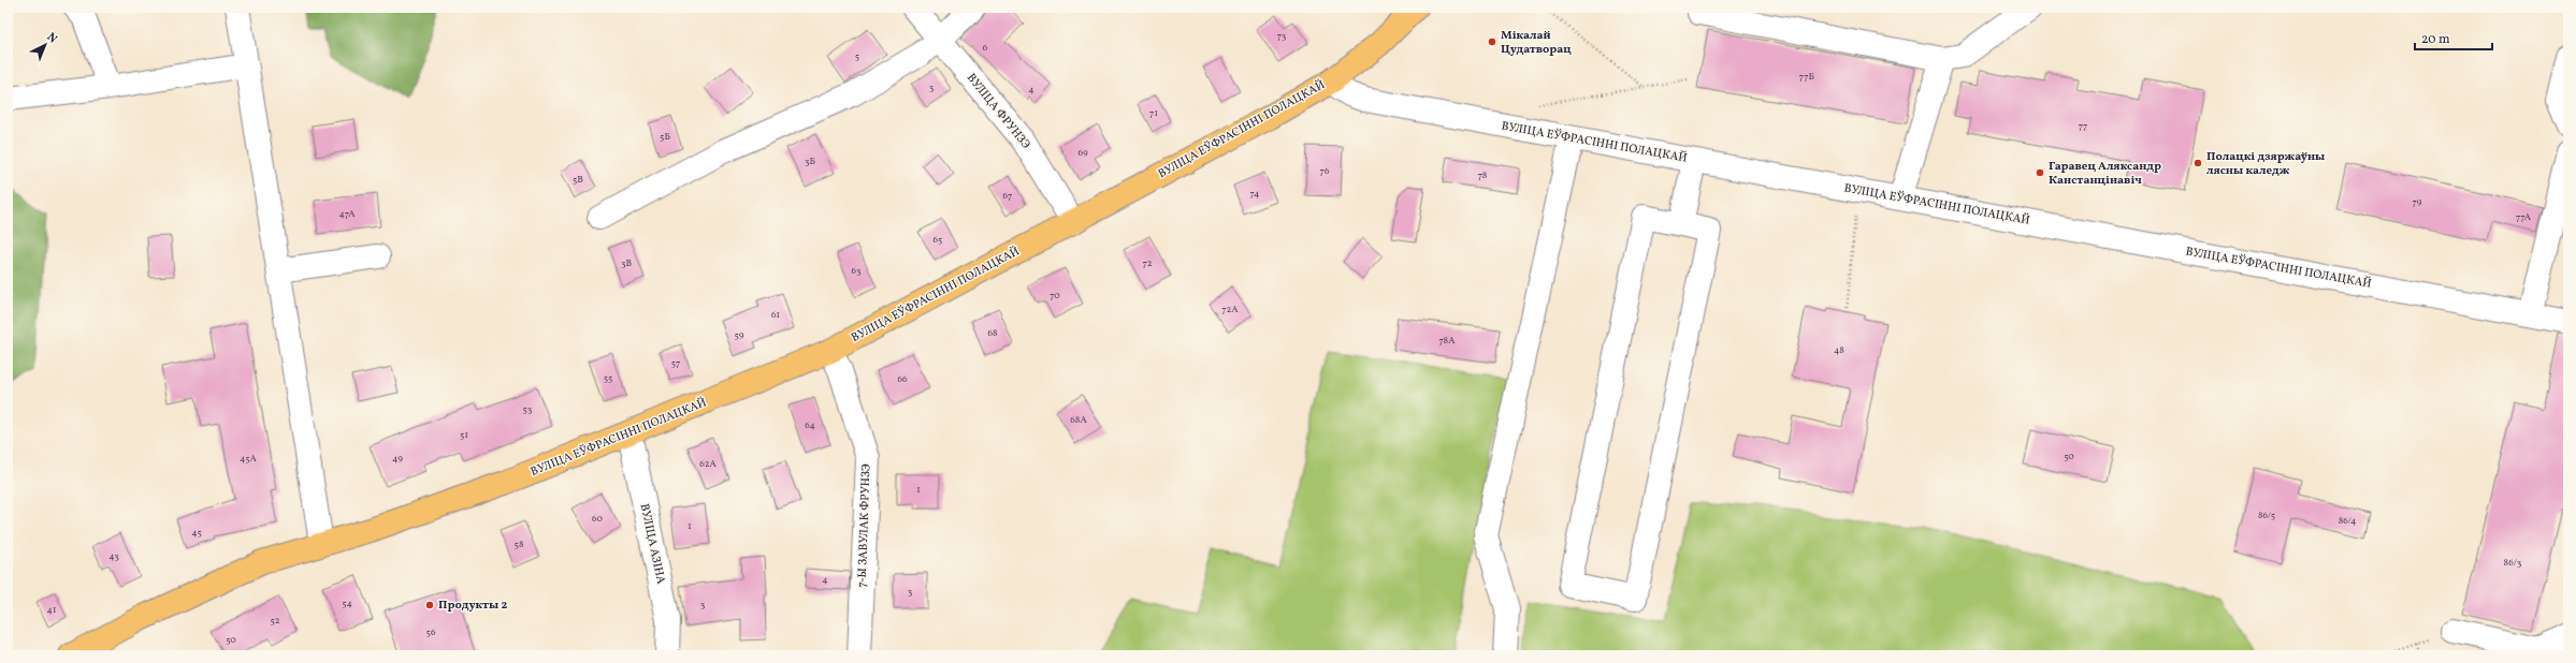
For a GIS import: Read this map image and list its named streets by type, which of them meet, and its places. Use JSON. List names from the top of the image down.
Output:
{
  "streets": {
    "main road": ["ВУЛІЦА ЕЎФРАСІННІ ПОЛАЦКАЙ"],
    "street": ["ВУЛІЦА ФРУНЗЭ", "7-Ы ЗАВУЛАК ФРУНЗЭ", "ВУЛІЦА АЗІНА"]
  },
  "crossings": [
    ["ВУЛІЦА ФРУНЗЭ", "ВУЛІЦА ЕЎФРАСІННІ ПОЛАЦКАЙ"],
    ["ВУЛІЦА ЕЎФРАСІННІ ПОЛАЦКАЙ", "7-Ы ЗАВУЛАК ФРУНЗЭ"],
    ["ВУЛІЦА ЕЎФРАСІННІ ПОЛАЦКАЙ", "ВУЛІЦА АЗІНА"]
  ],
  "places": [
    "Мікалай Цудатворац",
    "Полацкі дзяржаўны лясны каледж",
    "Гаравец Аляксандр Канстанцінавіч",
    "Продукты 2"
  ],
  "house_numbers": [
    "73",
    "6",
    "5",
    "77Б",
    "3",
    "4",
    "71",
    "77",
    "5Б",
    "69",
    "3Б",
    "76",
    "78",
    "5В",
    "74",
    "67",
    "79",
    "47А",
    "77А",
    "65",
    "3В",
    "72",
    "63",
    "70",
    "72А",
    "61",
    "68",
    "59",
    "78А",
    "48",
    "57",
    "55",
    "66",
    "53",
    "68А",
    "64",
    "51",
    "50",
    "45А",
    "49",
    "62А",
    "1",
    "86/5",
    "60",
    "86/4",
    "1",
    "45",
    "58",
    "43",
    "86/3",
    "4",
    "3",
    "54",
    "3",
    "41",
    "52",
    "56",
    "50"
  ],
  "scale_bar": "20 m",
  "north": "top right"
}
